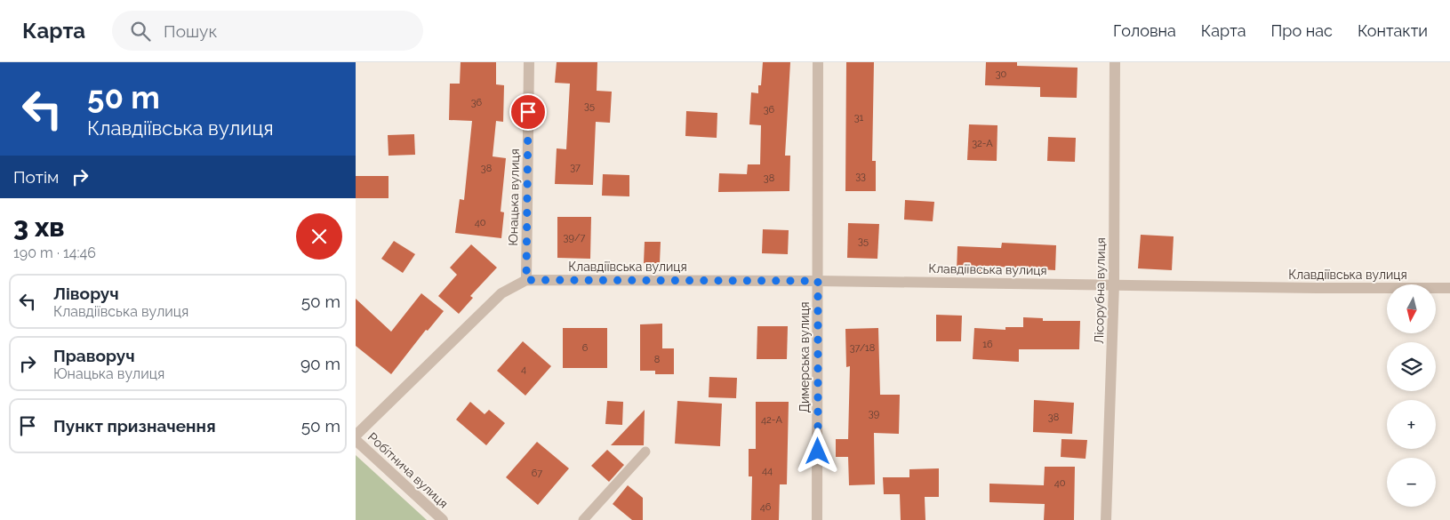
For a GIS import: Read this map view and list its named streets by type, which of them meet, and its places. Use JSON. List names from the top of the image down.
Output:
{
  "streets": {
    "street": [
      "Юнацька вулиця",
      "Клавдіївська вулиця",
      "Лісорубна вулиця",
      "Димерська вулиця",
      "Робітнича вулиця"
    ]
  },
  "crossings": [
    ["Юнацька вулиця", "Клавдіївська вулиця"],
    ["Клавдіївська вулиця", "Лісорубна вулиця"],
    ["Клавдіївська вулиця", "Димерська вулиця"]
  ],
  "house_numbers": [
    "30",
    "36",
    "35",
    "36",
    "31",
    "32-А",
    "37",
    "38",
    "33",
    "38",
    "40",
    "39/7",
    "35",
    "16",
    "6",
    "37/18",
    "8",
    "4",
    "39",
    "38",
    "42-А",
    "44",
    "67",
    "40",
    "46"
  ],
  "north": "bottom",
  "page": {
    "header": "Карта",
    "search": "Пошук",
    "nav": [
      "Головна",
      "Карта",
      "Про нас",
      "Контакти"
    ],
    "turn": ["50 m", "Клавдіївська вулиця"],
    "then": "Потім",
    "heading": ["3 хв", "190 m · 14:46"],
    "list": [
      {
        "name": "Ліворуч",
        "note": "Клавдіївська вулиця",
        "value": "50 m"
      },
      {
        "name": "Праворуч",
        "note": "Юнацька вулиця",
        "value": "90 m"
      },
      {
        "name": "Пункт призначення",
        "value": "50 m"
      }
    ],
    "map_buttons": ["+", "−"]
  }
}
